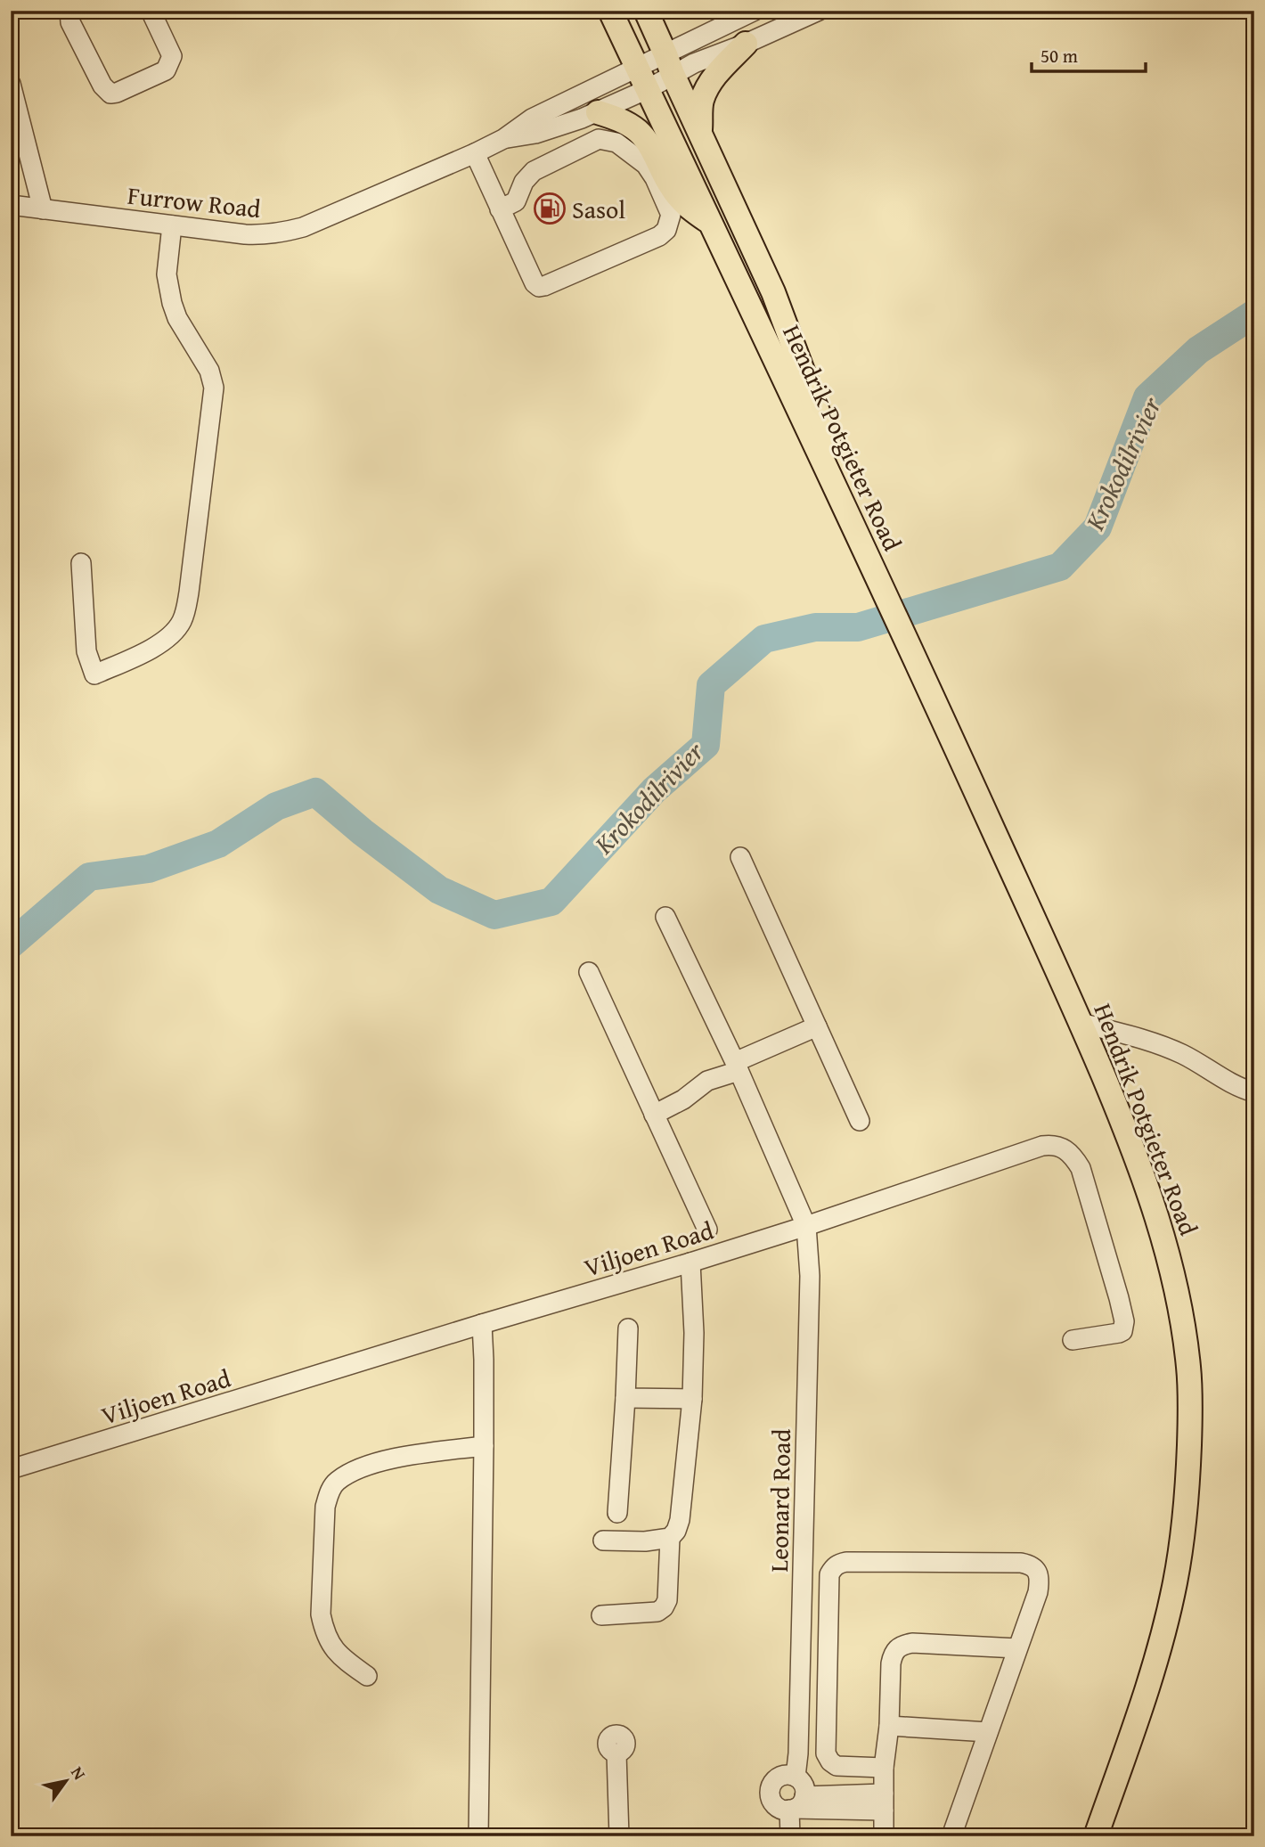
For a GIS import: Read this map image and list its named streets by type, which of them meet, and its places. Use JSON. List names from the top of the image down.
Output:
{
  "streets": {
    "main road": ["Hendrik Potgieter Road"],
    "street": ["Furrow Road", "Viljoen Road", "Leonard Road"]
  },
  "crossings": [
    ["Furrow Road", "Hendrik Potgieter Road"],
    ["Viljoen Road", "Leonard Road"]
  ],
  "water": ["Krokodilrivier"],
  "places": {
    "fuel station": ["Sasol"]
  },
  "scale_bar": "50 m",
  "north": "top right"
}
